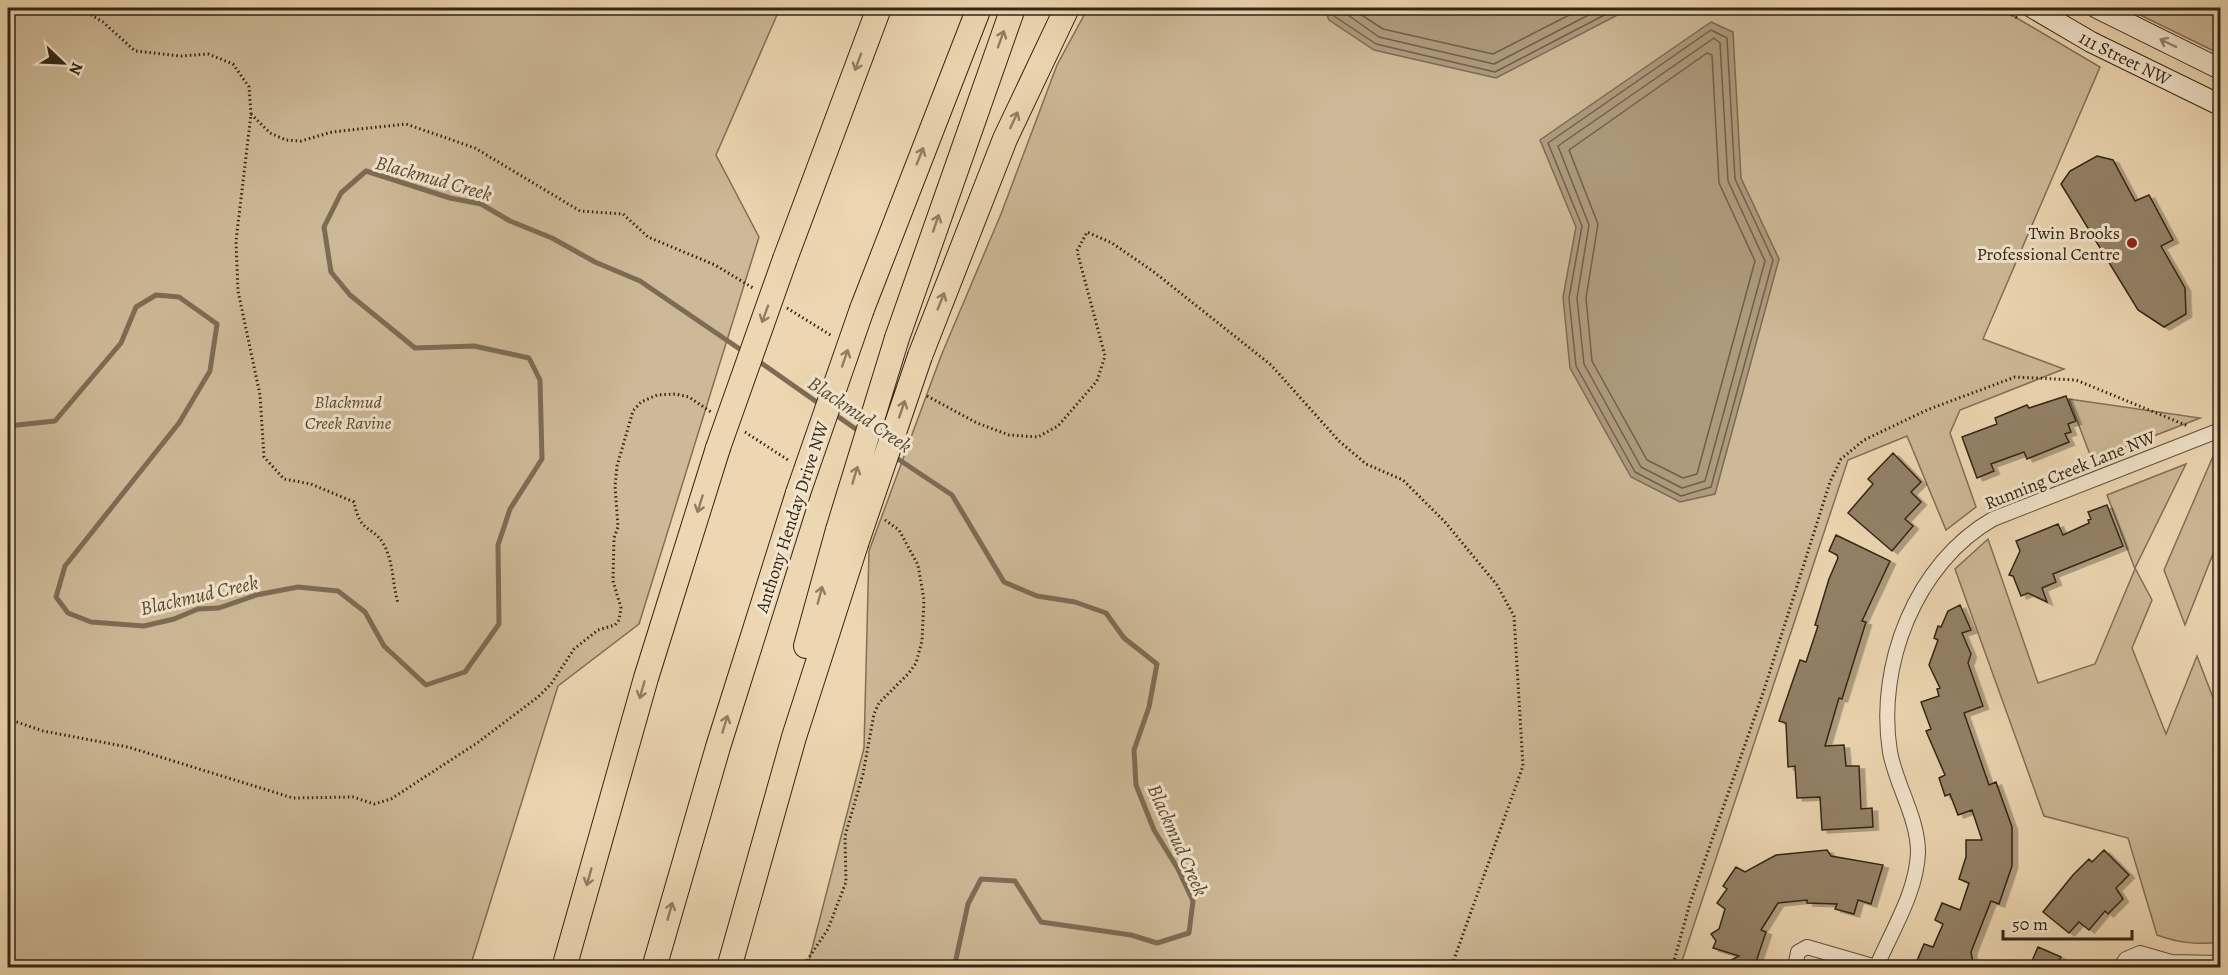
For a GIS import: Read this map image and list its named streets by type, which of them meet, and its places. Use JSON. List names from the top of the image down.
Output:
{
  "streets": {
    "highway": ["Anthony Henday Drive NW"],
    "main road": ["111 Street NW"],
    "street": ["Running Creek Lane NW"]
  },
  "water": ["Blackmud Creek"],
  "parks": ["Blackmud Creek Ravine"],
  "places": ["Twin Brooks Professional Centre"],
  "scale_bar": "50 m",
  "north": "bottom right"
}
